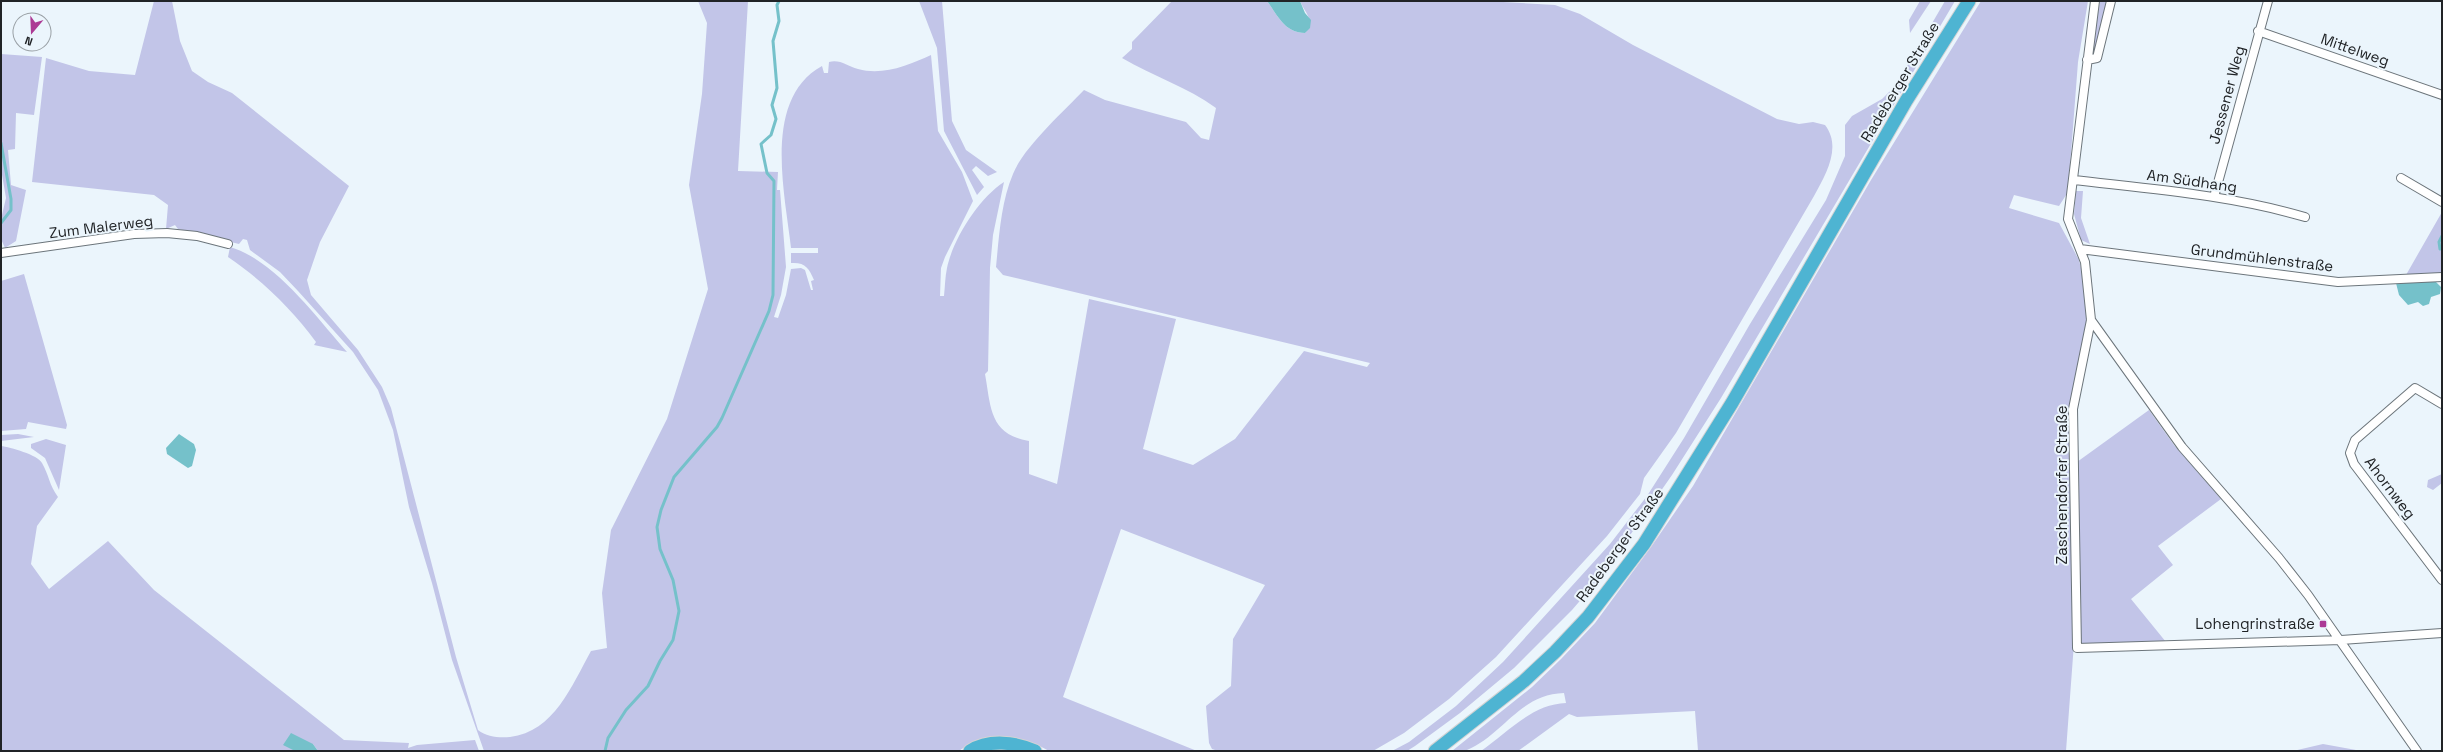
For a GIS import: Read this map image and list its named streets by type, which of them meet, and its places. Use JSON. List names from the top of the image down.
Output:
{
  "streets": {
    "highway": ["Radeberger Straße"],
    "street": [
      "Mittelweg",
      "Jessener Weg",
      "Am Südhang",
      "Zum Malerweg",
      "Grundmühlenstraße",
      "Zaschendorfer Straße",
      "Ahornweg"
    ]
  },
  "crossings": [
    ["Mittelweg", "Jessener Weg"],
    ["Jessener Weg", "Am Südhang"],
    ["Am Südhang", "Zaschendorfer Straße"],
    ["Grundmühlenstraße", "Zaschendorfer Straße"]
  ],
  "places": {
    "transit": ["Lohengrinstraße"]
  },
  "north": "bottom"
}
